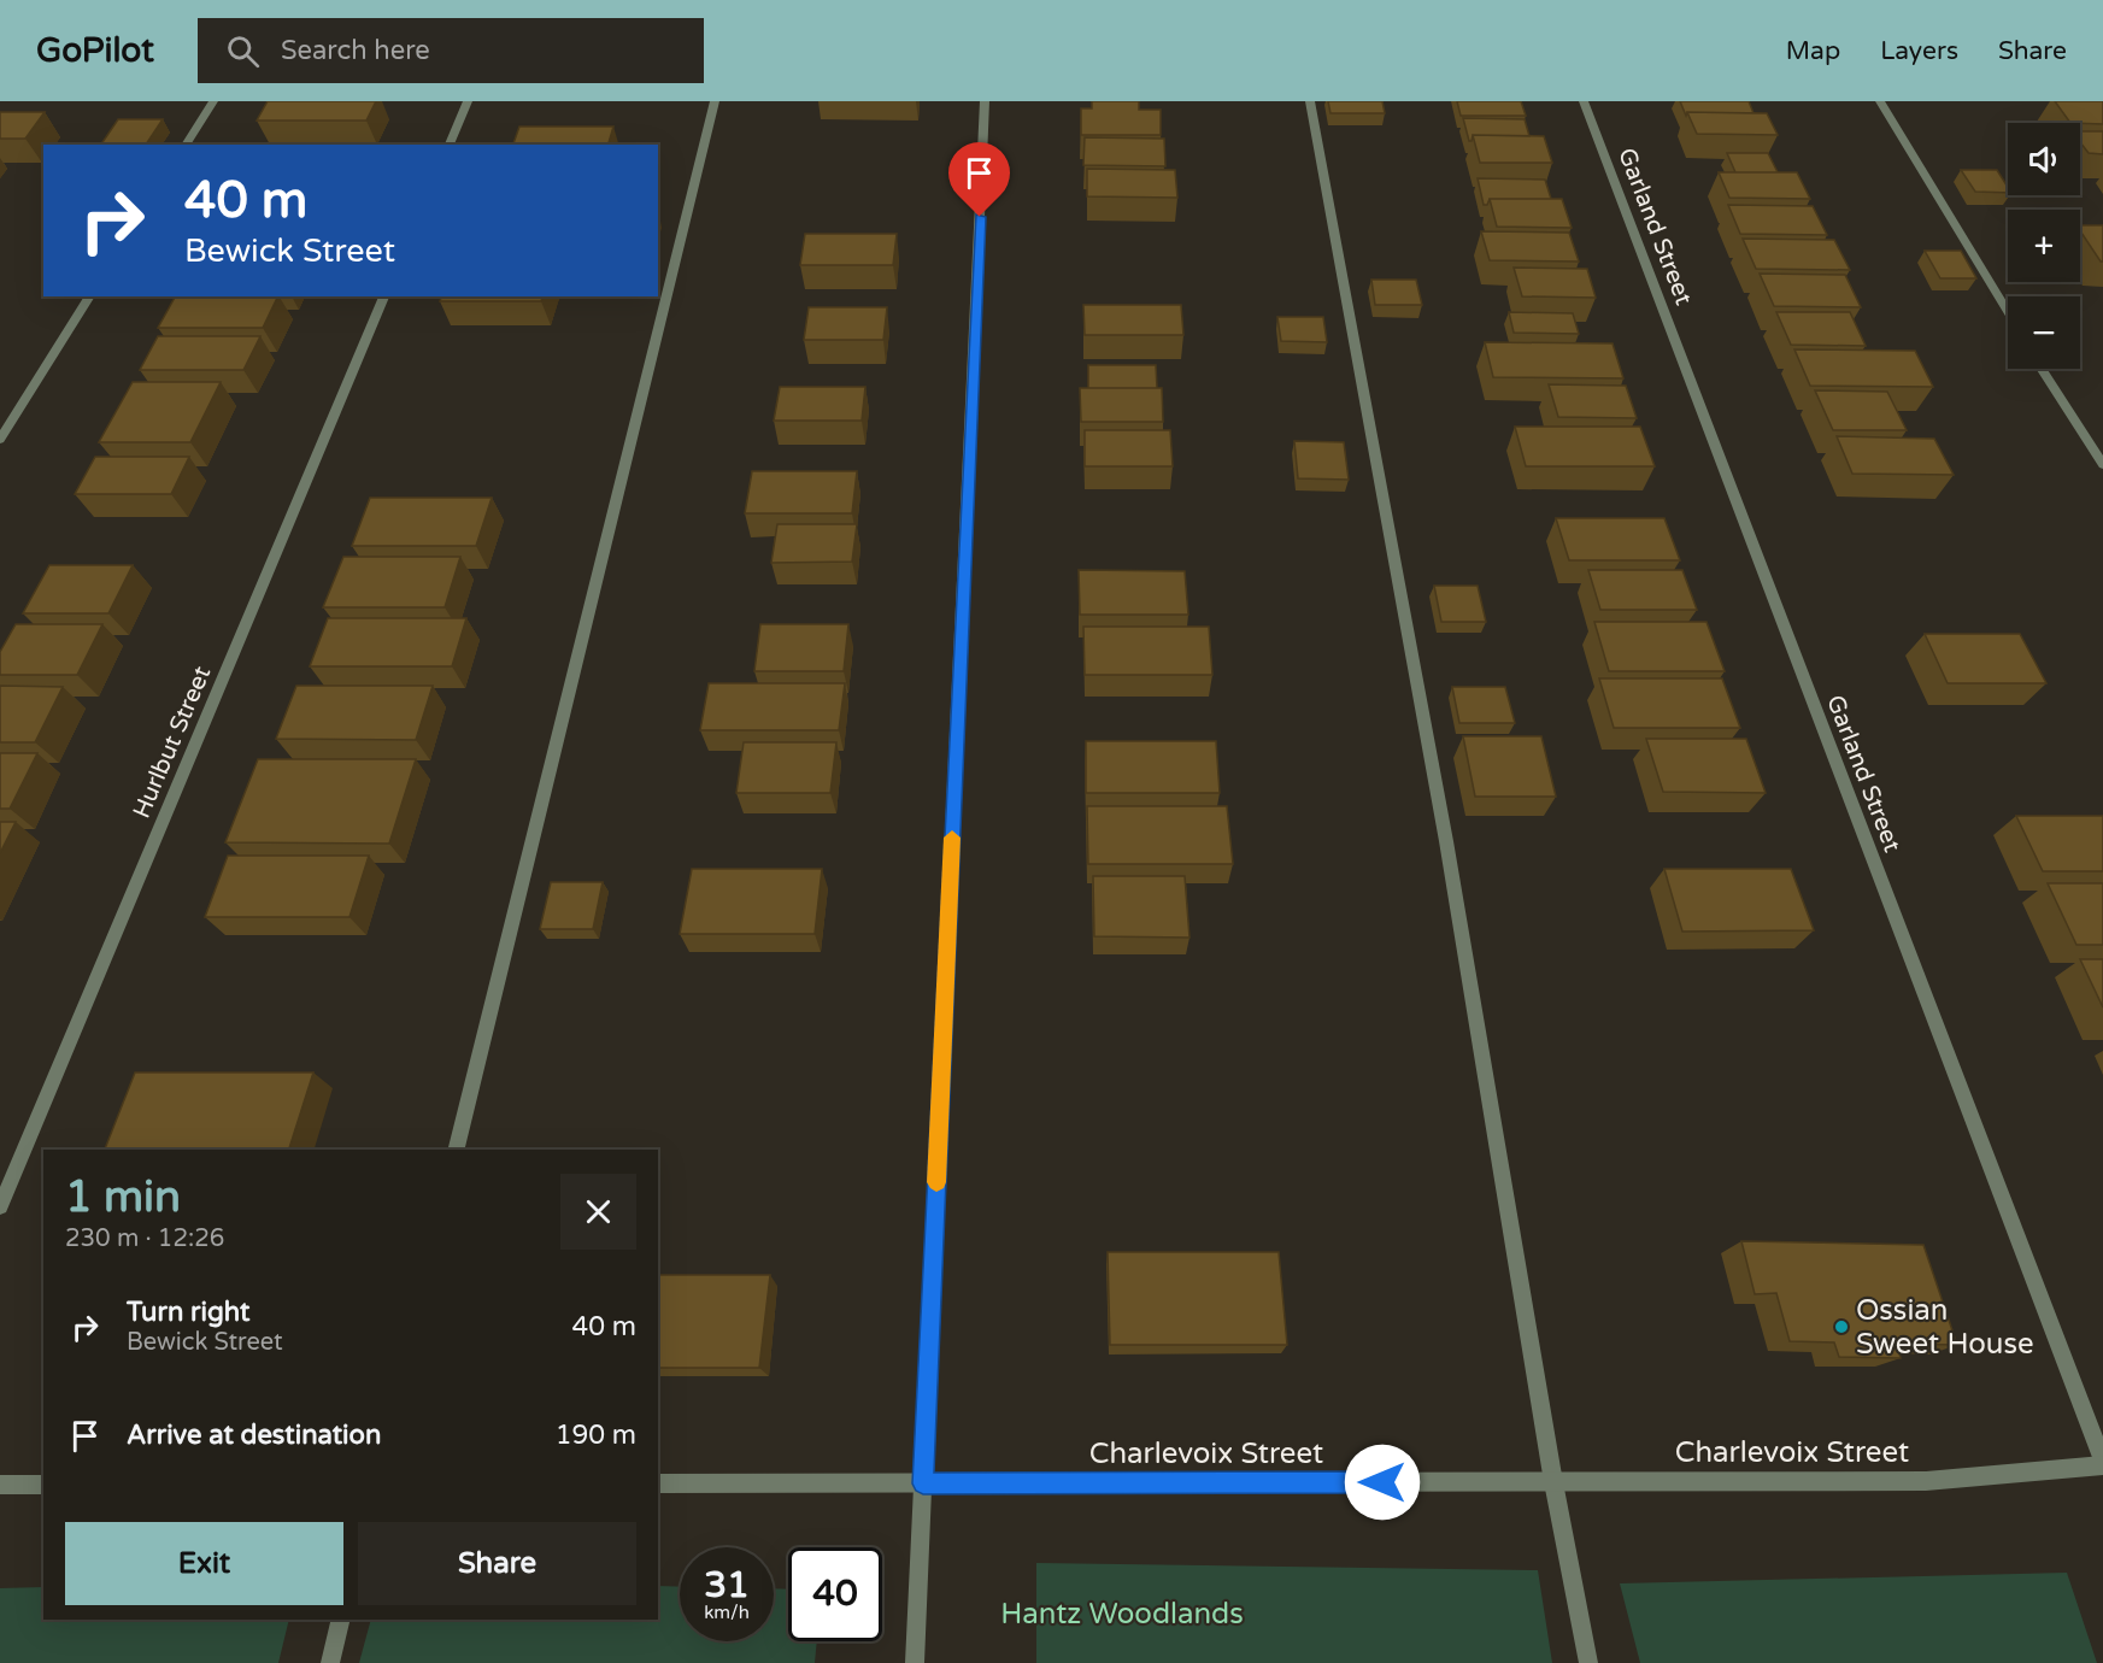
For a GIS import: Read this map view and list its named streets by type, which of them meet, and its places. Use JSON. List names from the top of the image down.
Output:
{
  "streets": {
    "street": ["Garland Street", "Hurlbut Street", "Charlevoix Street"]
  },
  "crossings": [
    ["Garland Street", "Charlevoix Street"]
  ],
  "parks": ["Hantz Woodlands"],
  "places": ["Ossian Sweet House"],
  "page": {
    "header": "GoPilot",
    "search": "Search here",
    "nav": ["Map", "Layers", "Share"],
    "map_buttons": ["+", "−"],
    "turn": ["40 m", "Bewick Street"],
    "heading": ["1 min", "230 m · 12:26"],
    "list": [
      {
        "name": "Turn right",
        "note": "Bewick Street",
        "value": "40 m"
      },
      {
        "name": "Arrive at destination",
        "value": "190 m"
      }
    ],
    "buttons": ["Exit", "Share"],
    "speed": "31 km/h",
    "limit": "40"
  }
}
